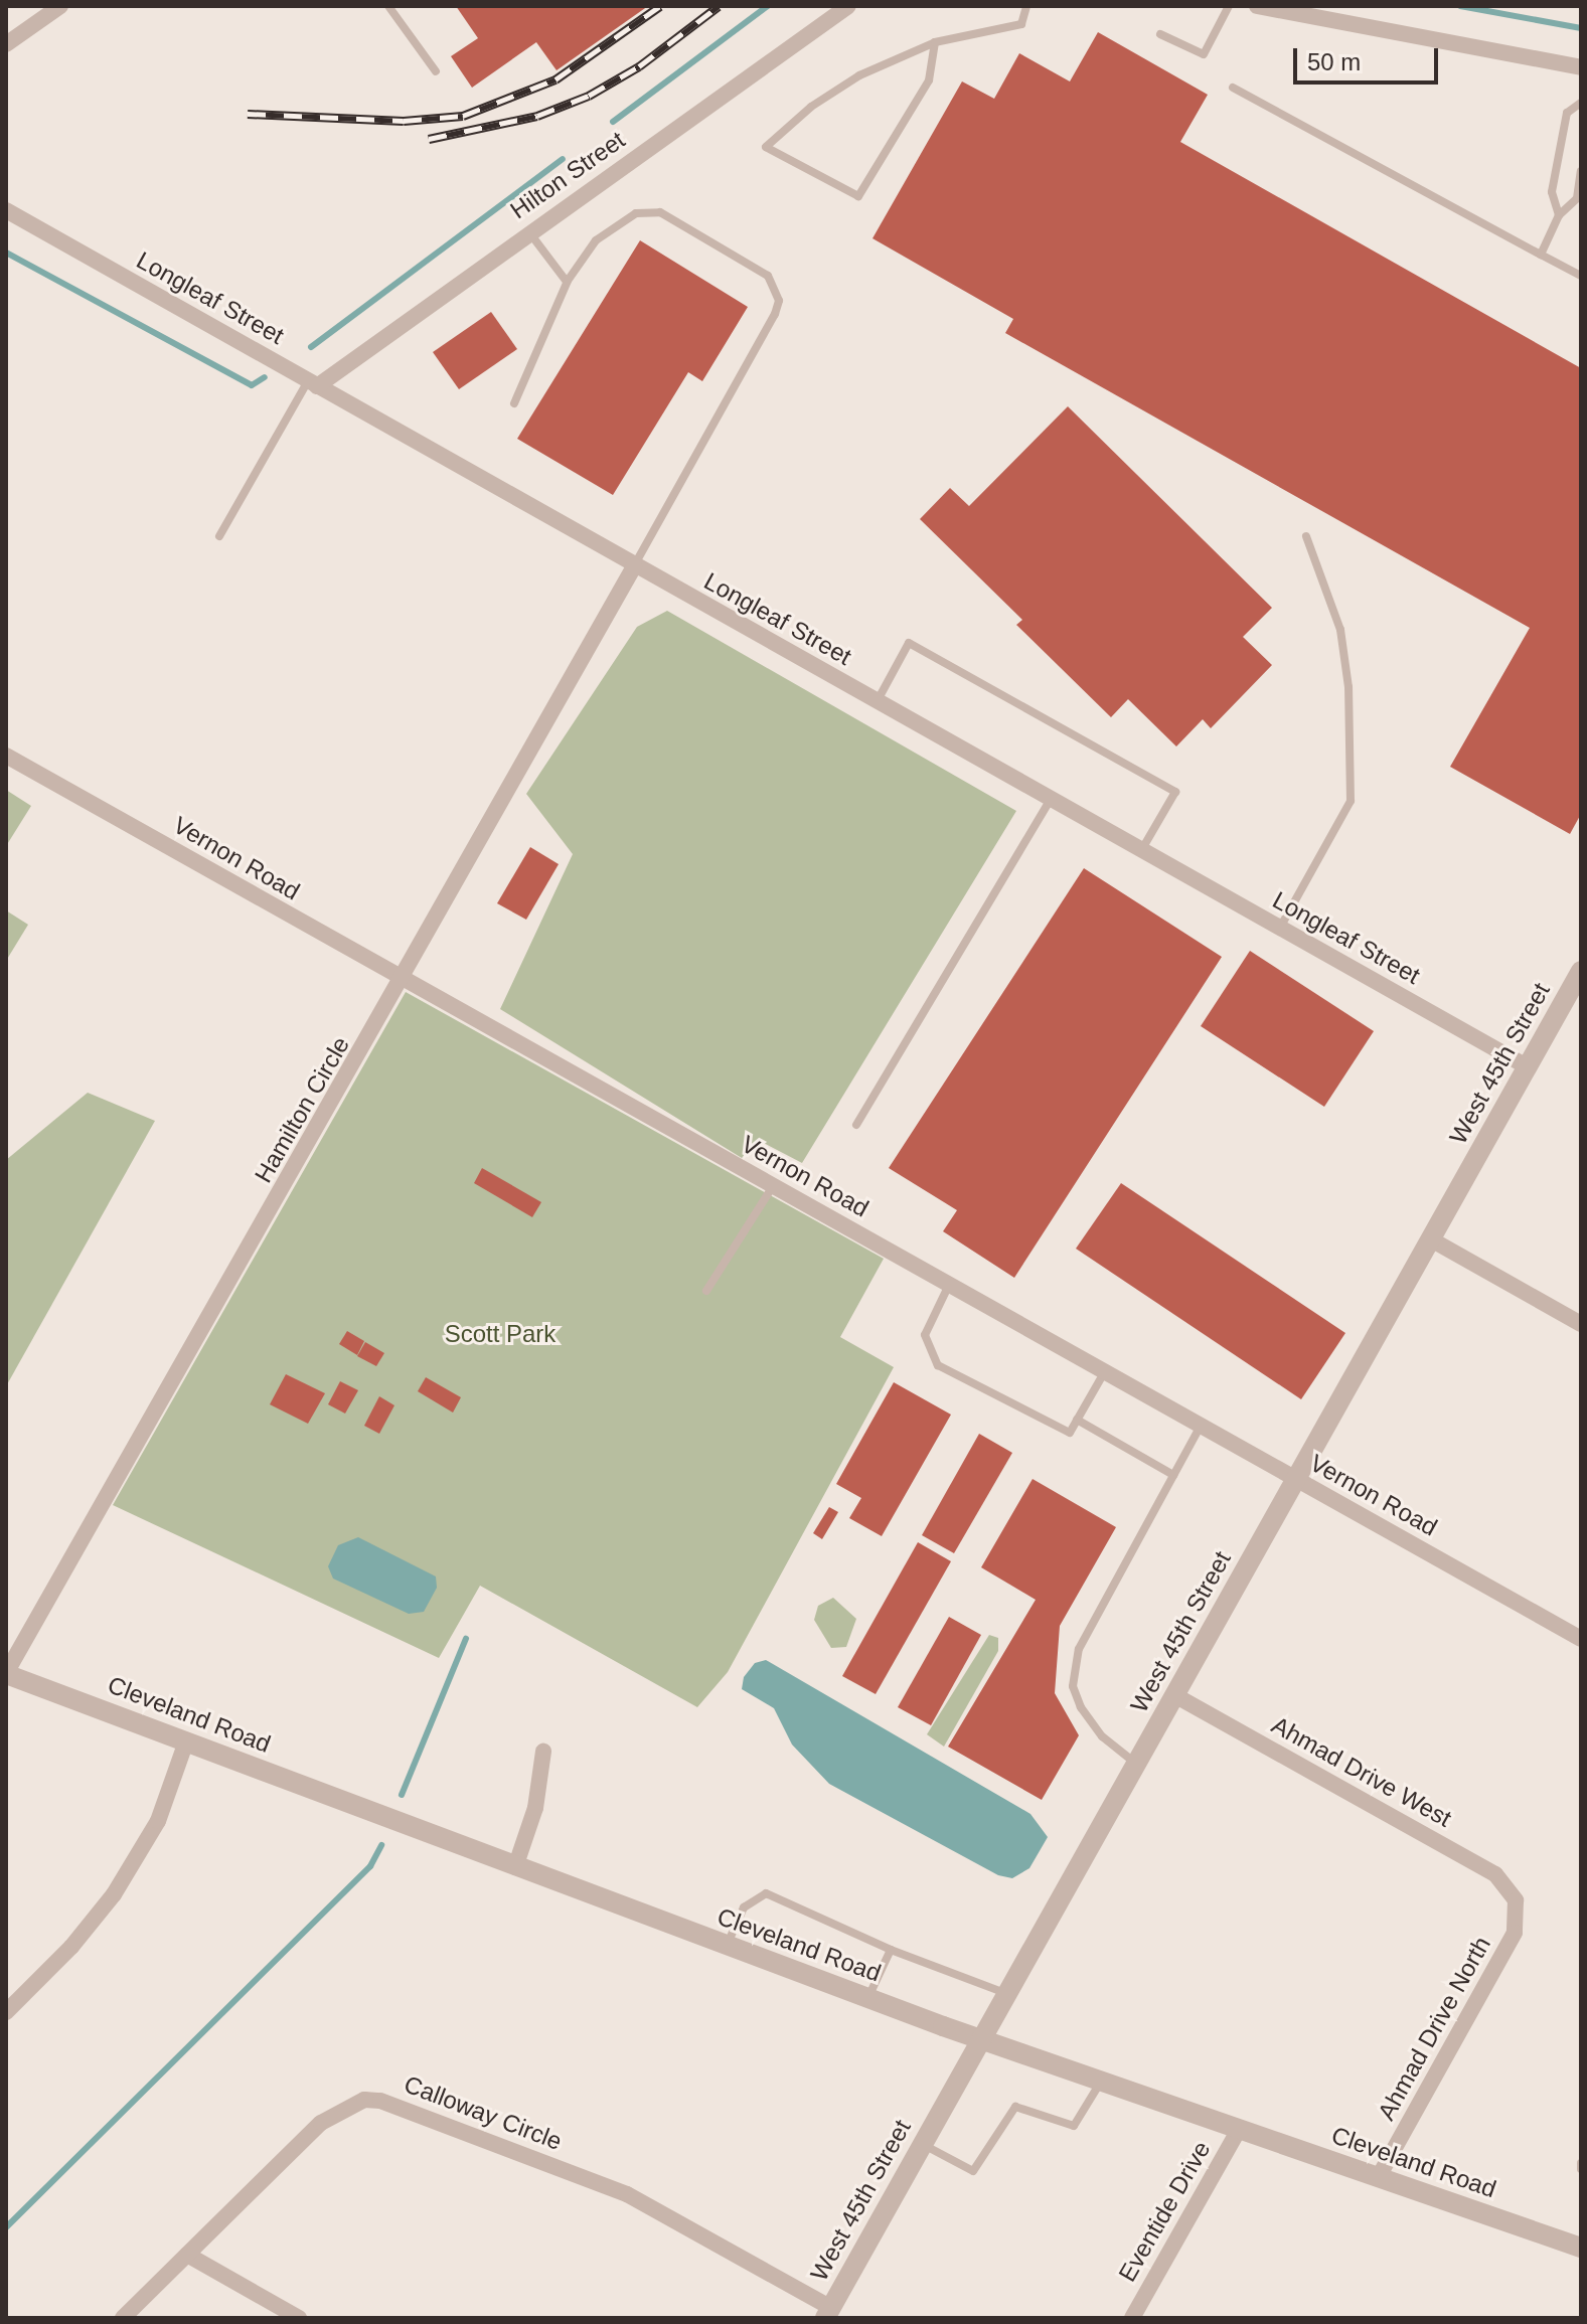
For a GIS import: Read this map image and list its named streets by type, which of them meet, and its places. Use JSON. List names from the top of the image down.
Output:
{
  "streets": {
    "street": [
      "Hilton Street",
      "Longleaf Street",
      "Vernon Road",
      "West 45th Street",
      "Hamilton Circle",
      "Cleveland Road",
      "Ahmad Drive West",
      "Ahmad Drive North",
      "Calloway Circle",
      "Eventide Drive"
    ]
  },
  "crossings": [
    ["Hilton Street", "Longleaf Street"],
    ["Longleaf Street", "West 45th Street"],
    ["Longleaf Street", "Hamilton Circle"],
    ["Vernon Road", "West 45th Street"],
    ["Vernon Road", "Hamilton Circle"],
    ["West 45th Street", "Cleveland Road"],
    ["West 45th Street", "Ahmad Drive West"],
    ["West 45th Street", "Calloway Circle"],
    ["Hamilton Circle", "Cleveland Road"],
    ["Cleveland Road", "Ahmad Drive North"],
    ["Cleveland Road", "Eventide Drive"],
    ["Ahmad Drive West", "Ahmad Drive North"]
  ],
  "parks": ["Scott Park"],
  "scale_bar": "50 m"
}
